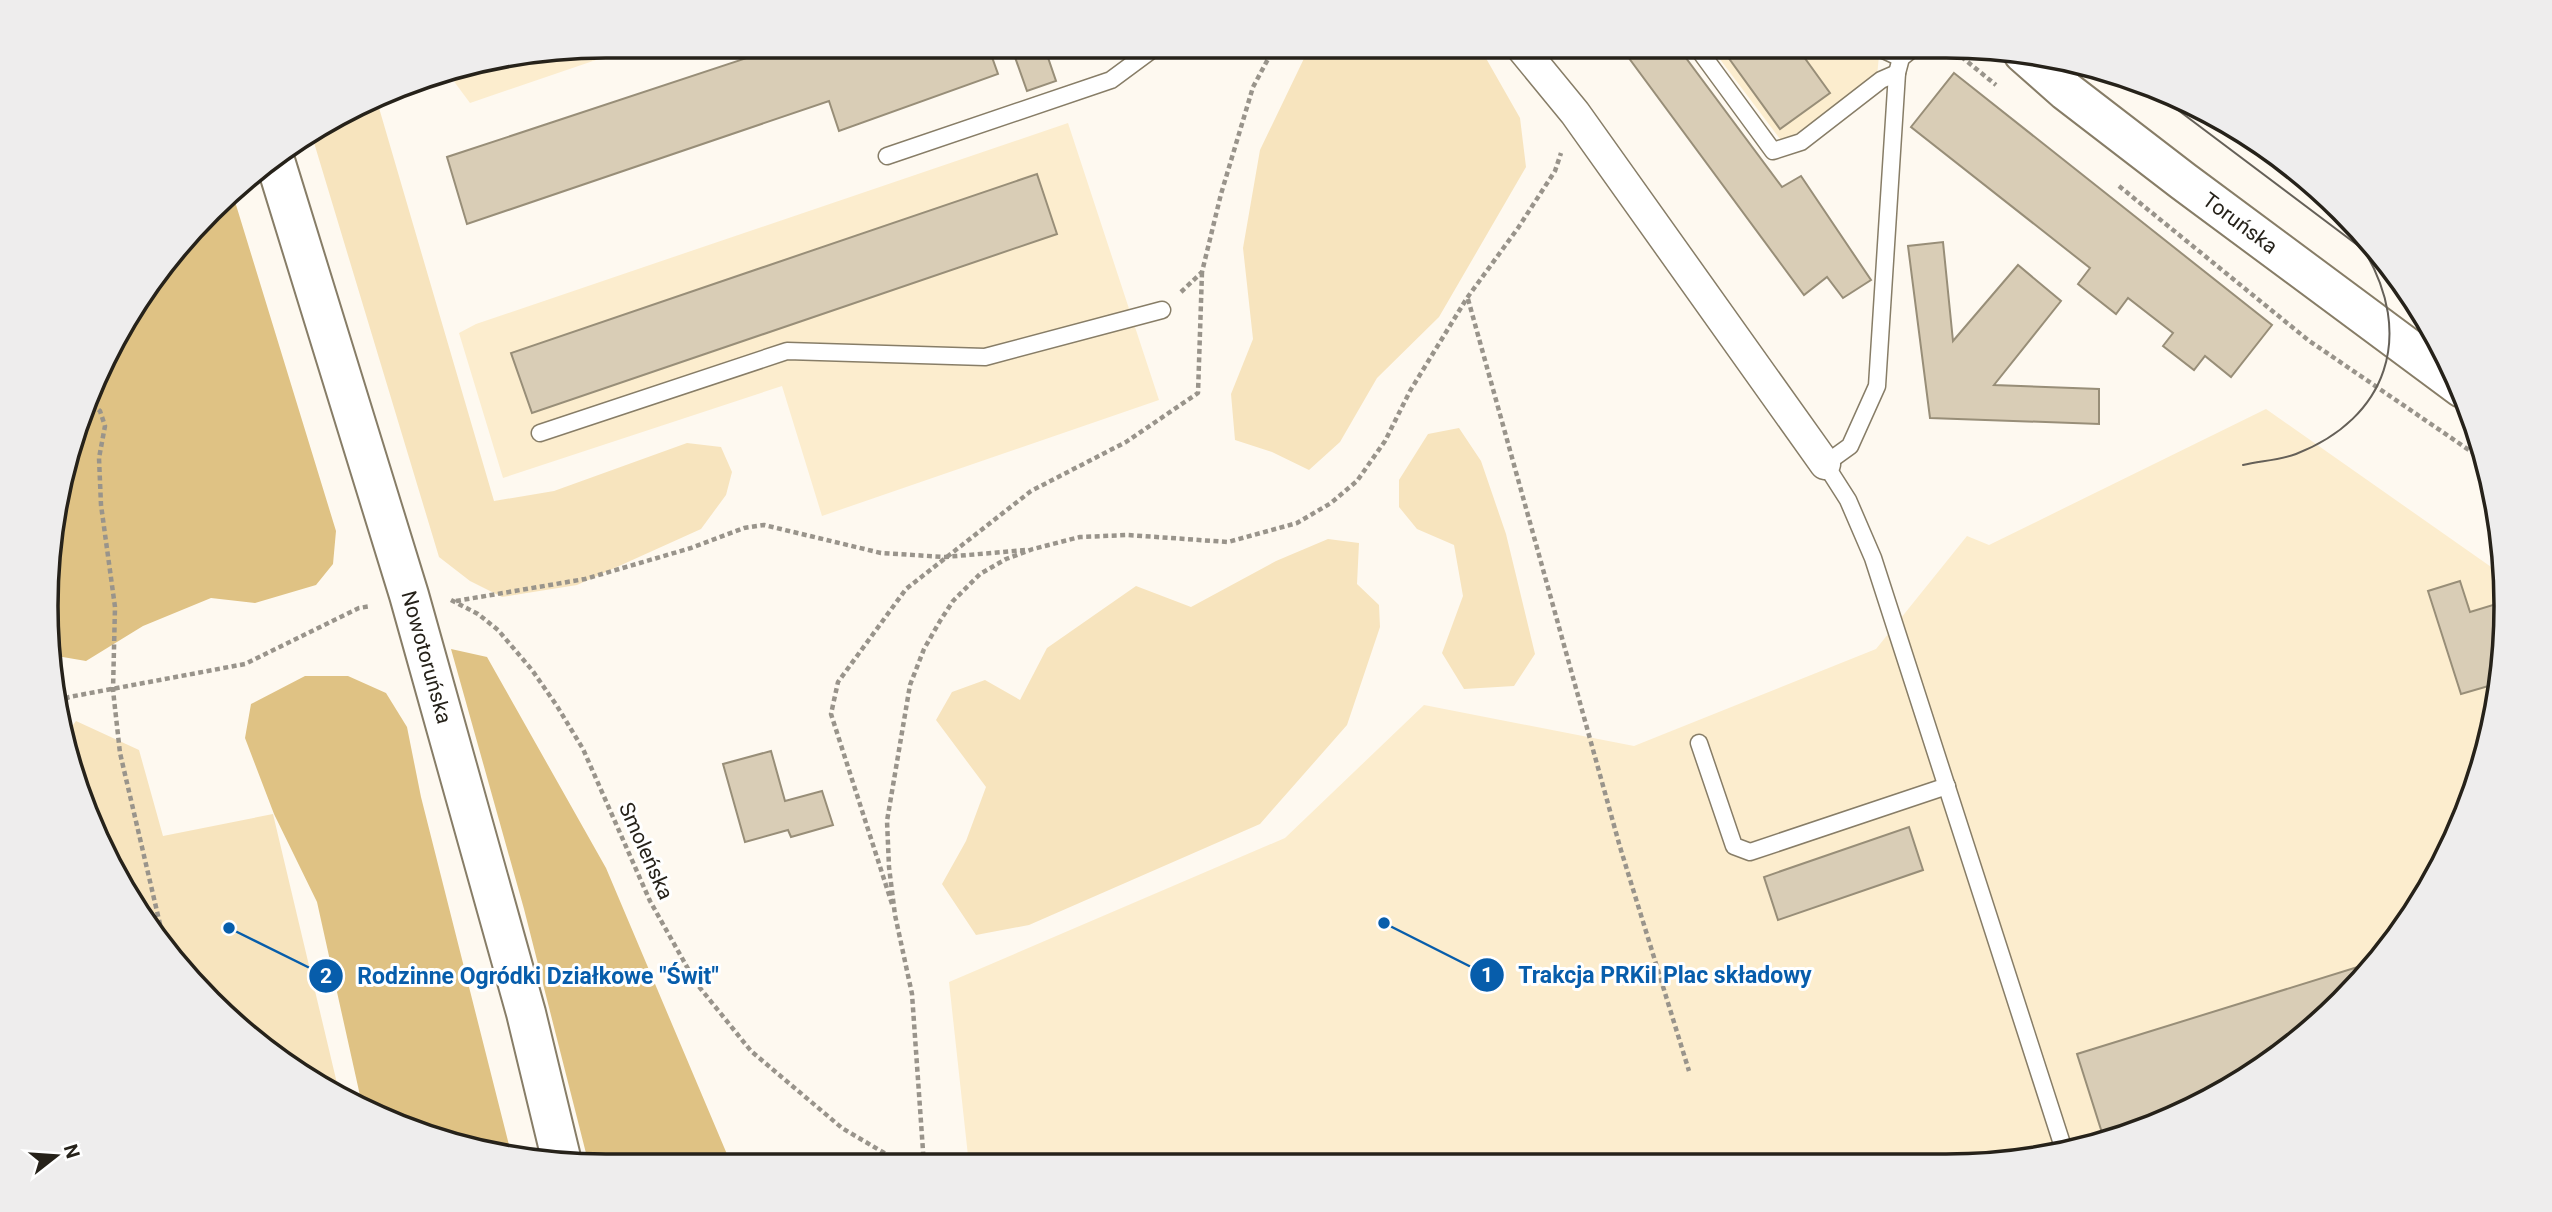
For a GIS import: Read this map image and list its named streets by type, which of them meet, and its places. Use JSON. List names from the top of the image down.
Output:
{
  "streets": {
    "main road": ["Toruńska", "Nowotoruńska"],
    "path": ["Smoleńska"]
  },
  "crossings": [
    ["Nowotoruńska", "Smoleńska"]
  ],
  "places": ["Trakcja PRKiI Plac składowy", "Rodzinne Ogródki Działkowe \"Świt\""],
  "north": "right"
}
